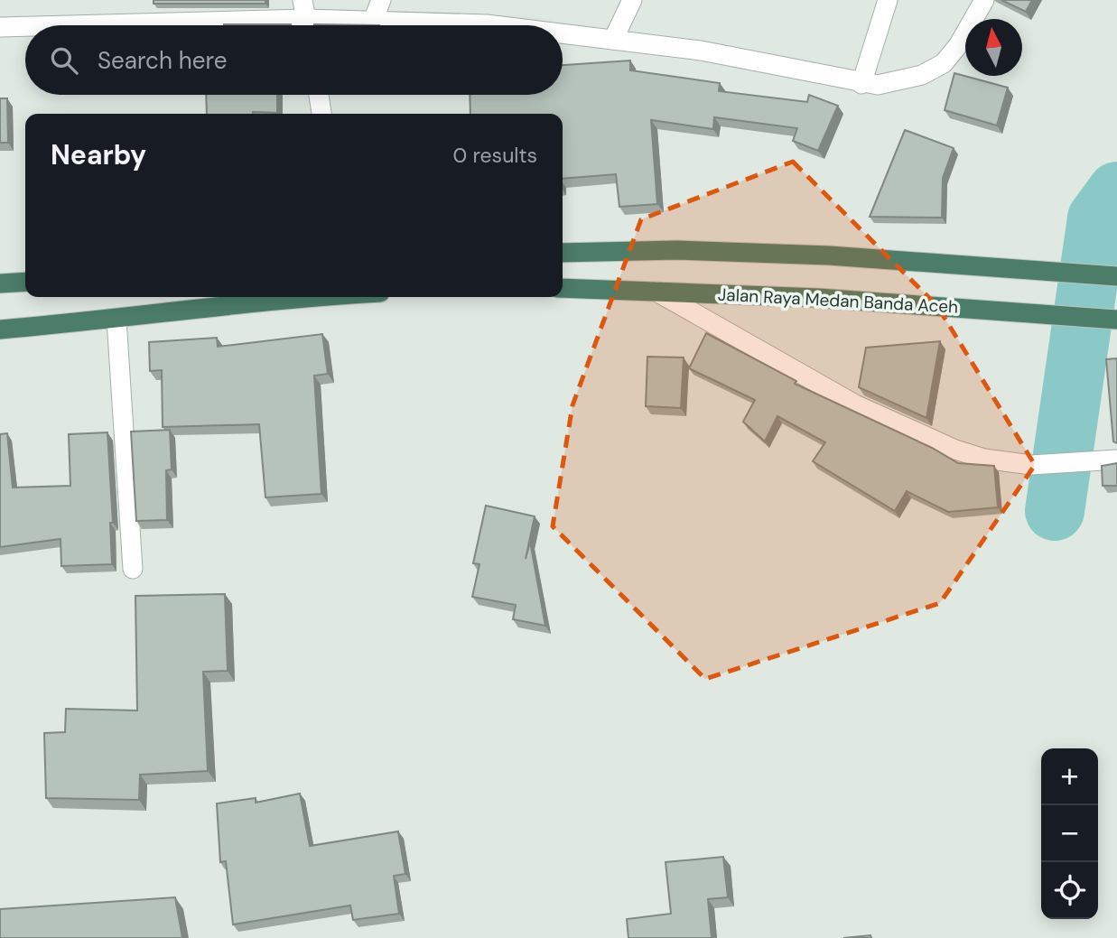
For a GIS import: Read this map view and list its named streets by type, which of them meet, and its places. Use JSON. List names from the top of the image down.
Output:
{
  "streets": {
    "highway": ["Jalan Raya Medan Banda Aceh"]
  },
  "north": "top",
  "page": {
    "search": "Search here",
    "heading": ["Nearby", "0 results"],
    "map_buttons": ["+", "−"]
  }
}
